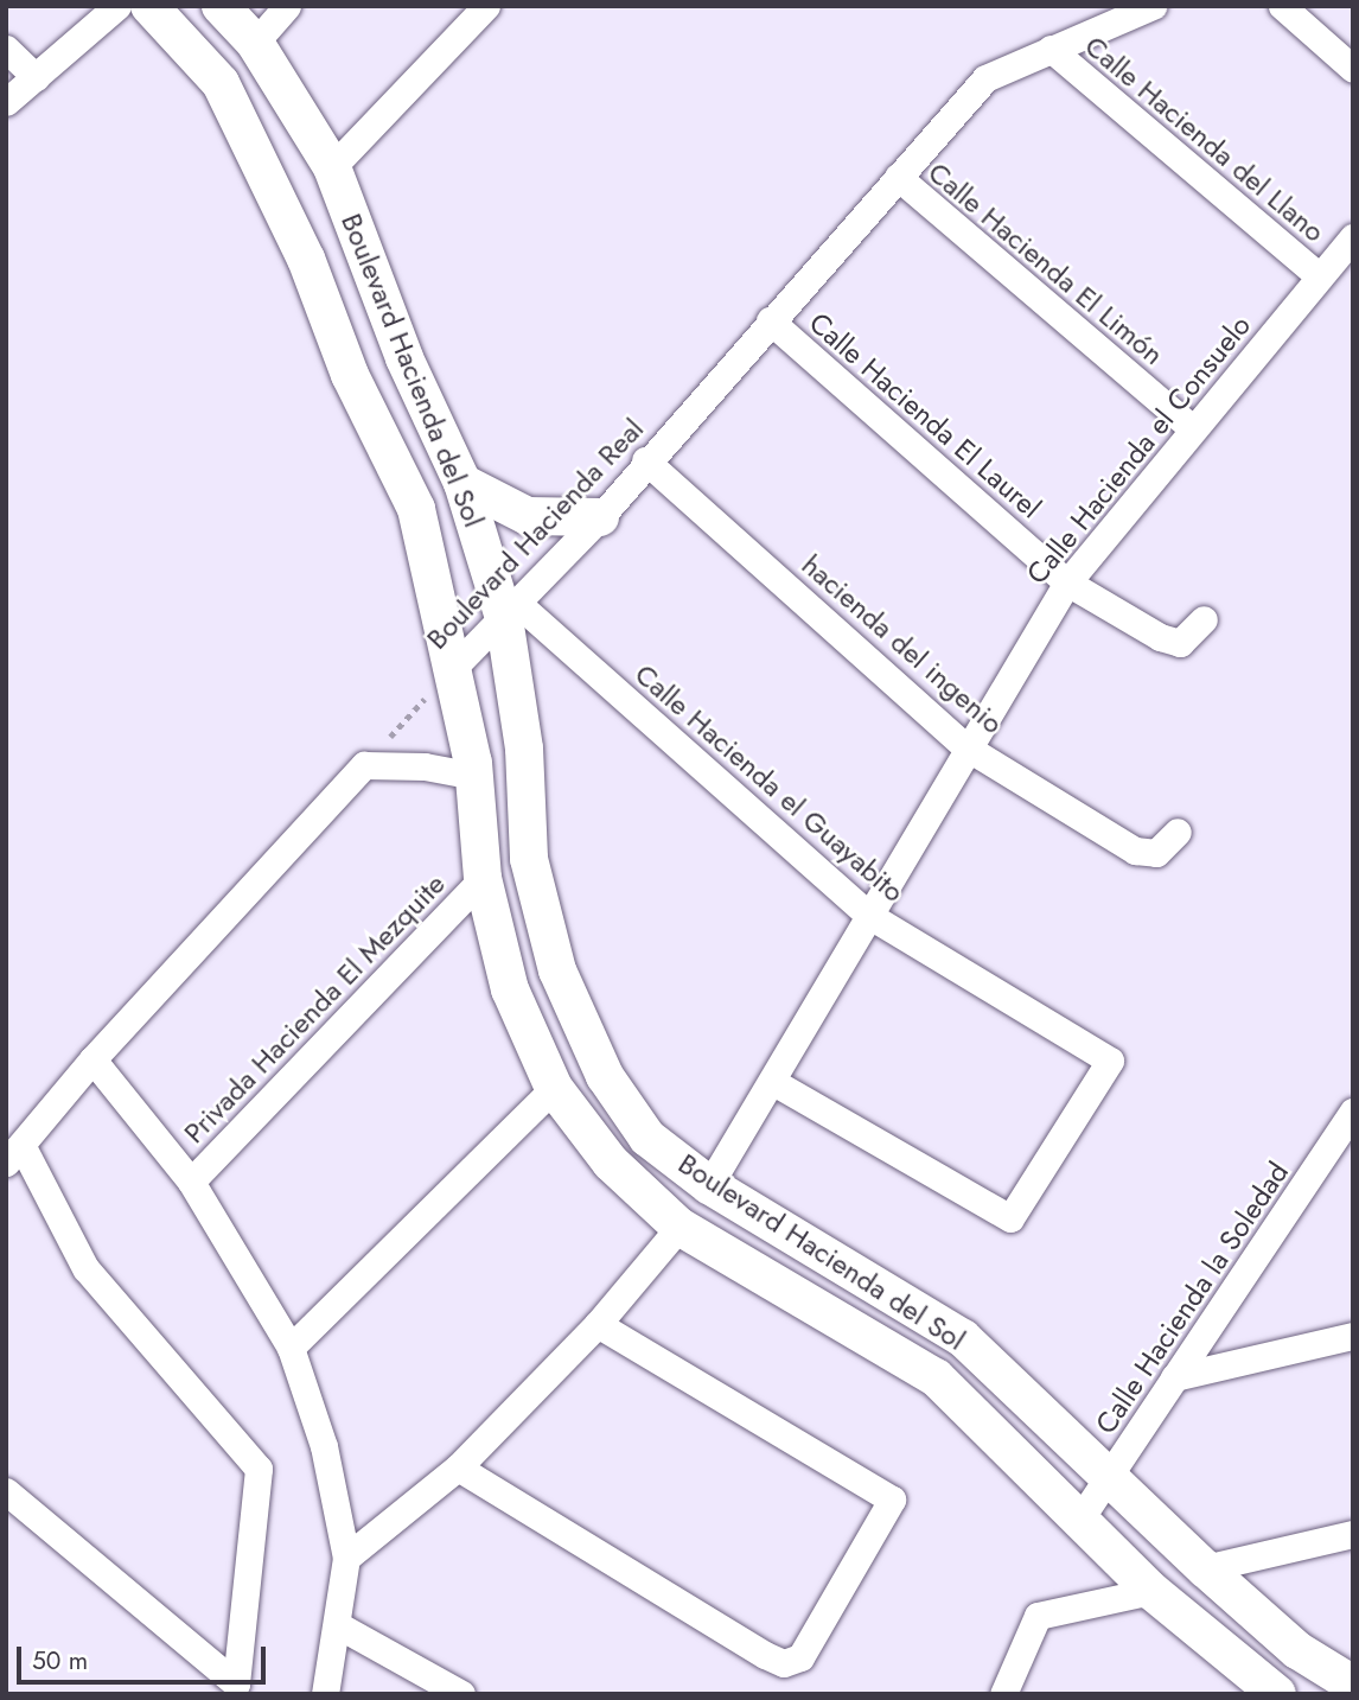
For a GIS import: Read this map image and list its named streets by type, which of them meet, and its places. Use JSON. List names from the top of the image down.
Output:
{
  "streets": {
    "street": [
      "Calle Hacienda del Llano",
      "Calle Hacienda El Limón",
      "Boulevard Hacienda del Sol",
      "Calle Hacienda El Laurel",
      "Calle Hacienda el Consuelo",
      "Boulevard Hacienda Real",
      "hacienda del ingenio",
      "Calle Hacienda el Guayabito",
      "Privada Hacienda El Mezquite",
      "Calle Hacienda la Soledad"
    ]
  },
  "crossings": [
    ["Calle Hacienda del Llano", "Calle Hacienda el Consuelo"],
    ["Calle Hacienda del Llano", "Boulevard Hacienda Real"],
    ["Calle Hacienda El Limón", "Calle Hacienda el Consuelo"],
    ["Calle Hacienda El Limón", "Boulevard Hacienda Real"],
    ["Boulevard Hacienda del Sol", "Calle Hacienda el Consuelo"],
    ["Boulevard Hacienda del Sol", "Boulevard Hacienda Real"],
    ["Boulevard Hacienda del Sol", "Calle Hacienda el Guayabito"],
    ["Boulevard Hacienda del Sol", "Privada Hacienda El Mezquite"],
    ["Boulevard Hacienda del Sol", "Calle Hacienda la Soledad"],
    ["Calle Hacienda El Laurel", "Calle Hacienda el Consuelo"],
    ["Calle Hacienda El Laurel", "Boulevard Hacienda Real"],
    ["Calle Hacienda el Consuelo", "hacienda del ingenio"],
    ["Calle Hacienda el Consuelo", "Calle Hacienda el Guayabito"],
    ["Boulevard Hacienda Real", "hacienda del ingenio"],
    ["Boulevard Hacienda Real", "Calle Hacienda el Guayabito"]
  ],
  "scale_bar": "50 m"
}
